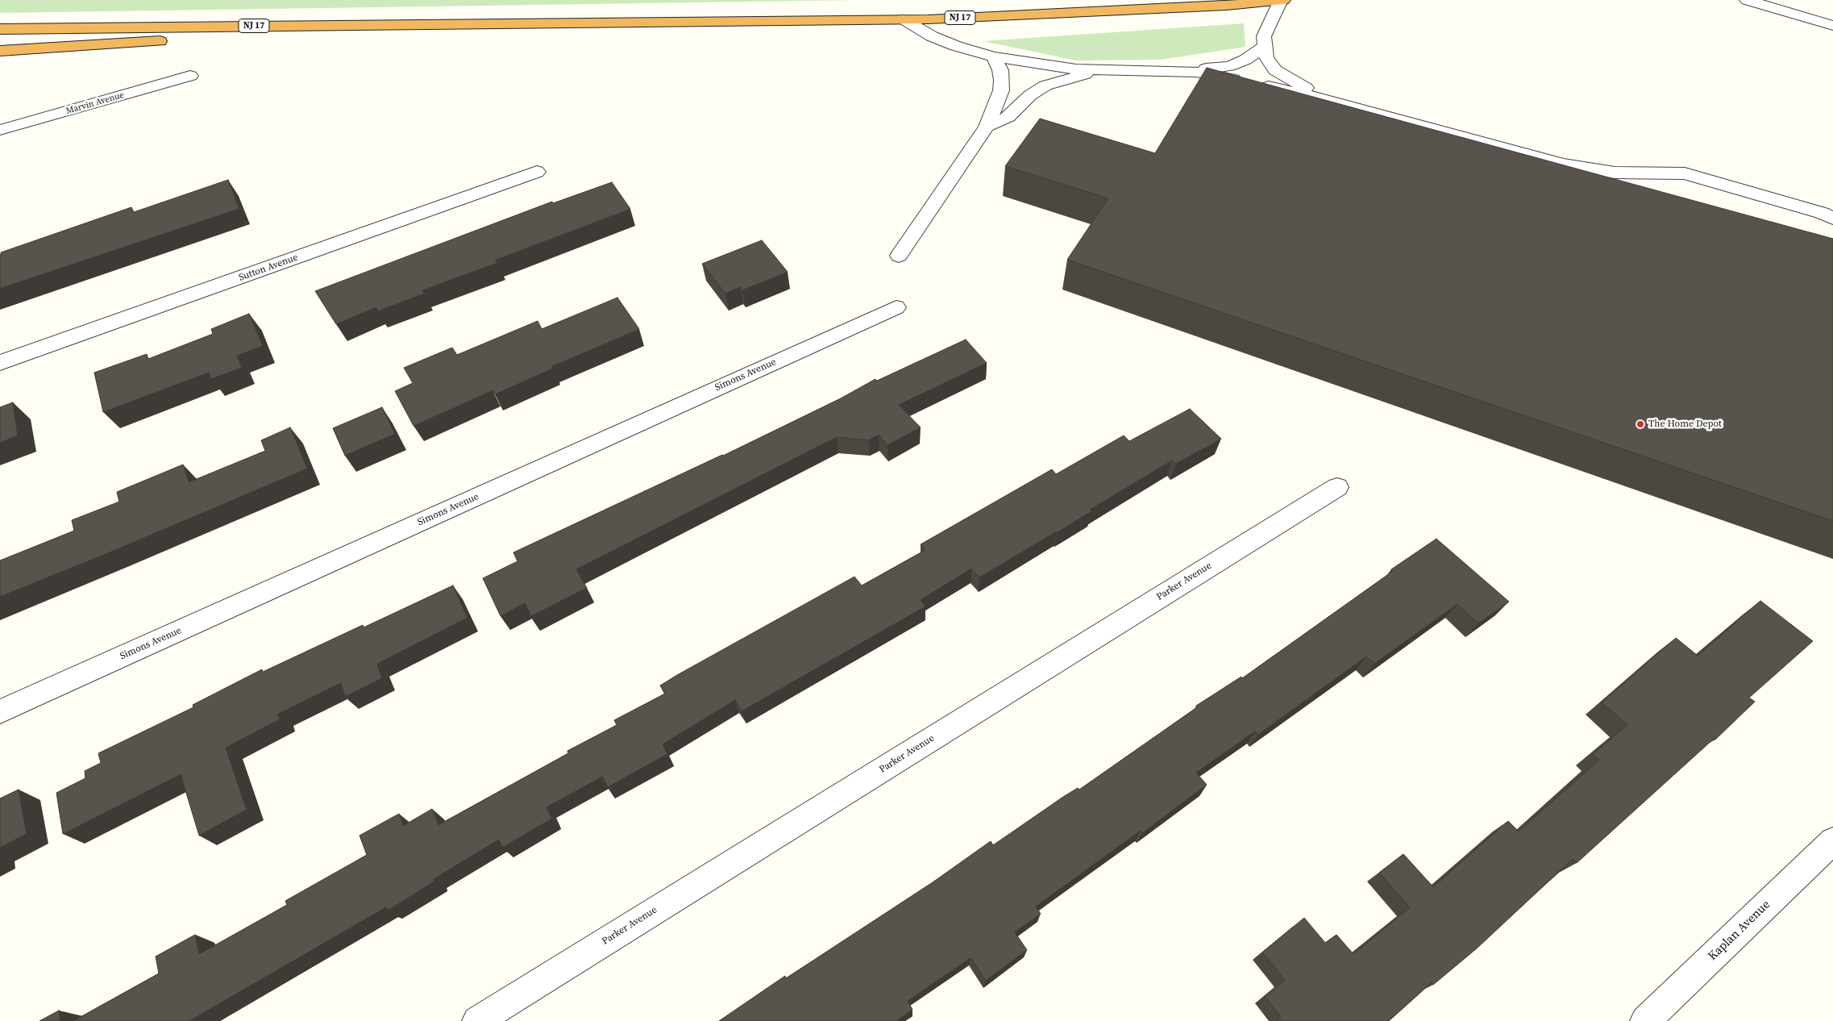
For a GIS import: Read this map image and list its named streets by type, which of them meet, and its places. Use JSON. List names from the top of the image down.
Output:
{
  "streets": {
    "highway": ["NJ 17"],
    "street": [
      "Marvin Avenue",
      "Sutton Avenue",
      "Simons Avenue",
      "Parker Avenue",
      "Kaplan Avenue"
    ]
  },
  "places": ["The Home Depot"]
}
